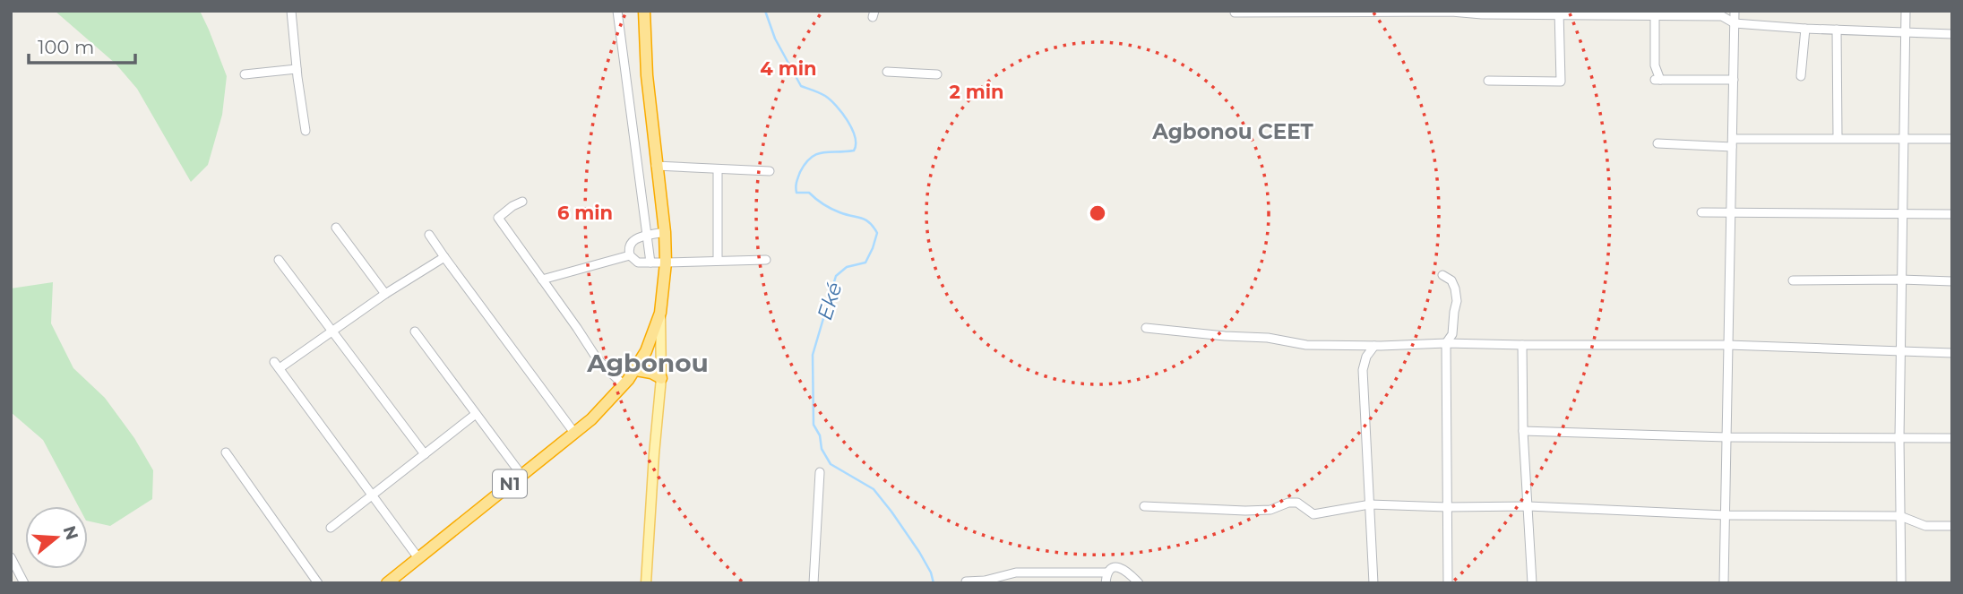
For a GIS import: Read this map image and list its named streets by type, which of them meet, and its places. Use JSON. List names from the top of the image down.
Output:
{
  "streets": {
    "highway": ["N1"]
  },
  "districts": ["Agbonou CEET", "Agbonou"],
  "water": ["Eké"],
  "scale_bar": "100 m",
  "north": "right",
  "rings": ["4 min", "2 min", "6 min"]
}
